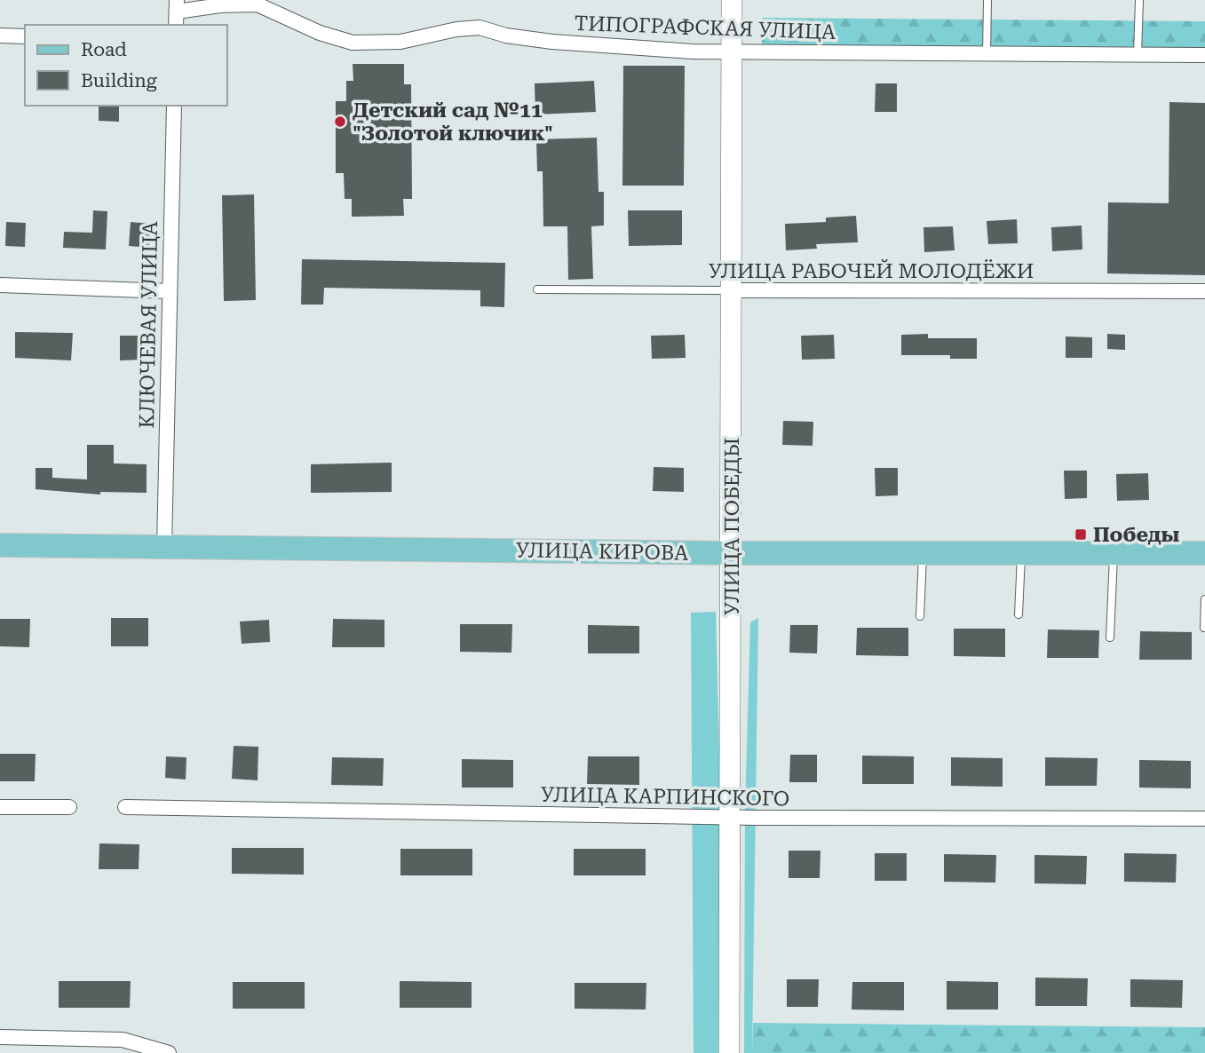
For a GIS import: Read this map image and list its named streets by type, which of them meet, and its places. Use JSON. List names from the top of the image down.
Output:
{
  "streets": {
    "main road": ["УЛИЦА ПОБЕДЫ", "УЛИЦА КИРОВА"],
    "street": [
      "ТИПОГРАФСКАЯ УЛИЦА",
      "УЛИЦА РАБОЧЕЙ МОЛОДЁЖИ",
      "КЛЮЧЕВАЯ УЛИЦА",
      "УЛИЦА КАРПИНСКОГО"
    ]
  },
  "crossings": [
    ["ТИПОГРАФСКАЯ УЛИЦА", "УЛИЦА ПОБЕДЫ"],
    ["УЛИЦА РАБОЧЕЙ МОЛОДЁЖИ", "УЛИЦА ПОБЕДЫ"],
    ["КЛЮЧЕВАЯ УЛИЦА", "УЛИЦА КИРОВА"],
    ["УЛИЦА ПОБЕДЫ", "УЛИЦА КИРОВА"],
    ["УЛИЦА ПОБЕДЫ", "УЛИЦА КАРПИНСКОГО"]
  ],
  "places": {
    "other": ["Детский сад №11 \"Золотой ключик\""],
    "transit": ["Победы"]
  },
  "legend": ["Road", "Building"]
}
